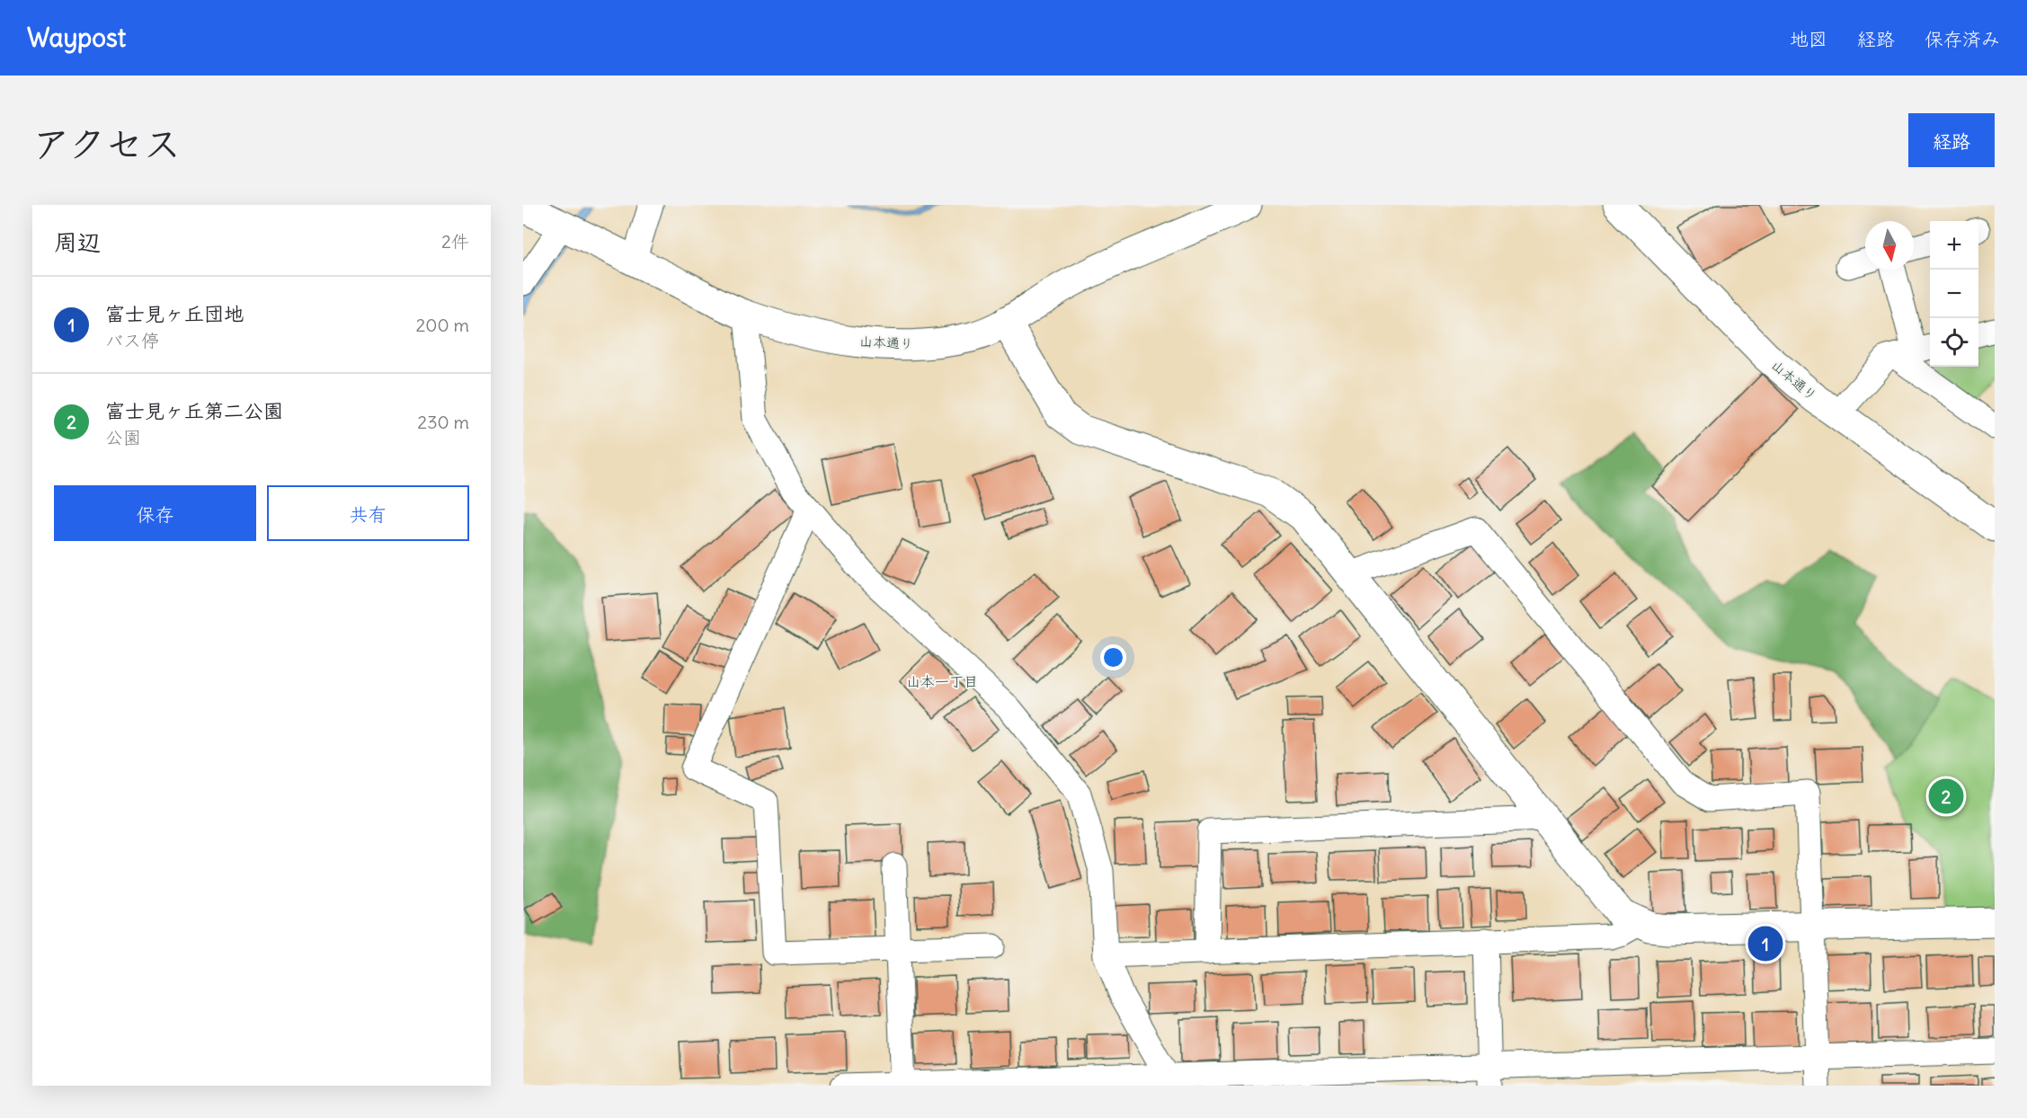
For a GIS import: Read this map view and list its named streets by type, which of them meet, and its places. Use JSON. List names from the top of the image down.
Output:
{
  "streets": {
    "street": ["山本通り"]
  },
  "districts": ["山本一丁目"],
  "north": "bottom",
  "page": {
    "header": "Waypost",
    "nav": ["地図", "経路", "保存済み"],
    "title": "アクセス",
    "buttons": [
      "経路",
      ["保存", "共有"]
    ],
    "heading": ["周辺", "2件"],
    "map_buttons": ["+", "−"],
    "list": [
      {
        "mark": "1",
        "name": "富士見ヶ丘団地",
        "note": "バス停",
        "value": "200 m"
      },
      {
        "mark": "2",
        "name": "富士見ヶ丘第二公園",
        "note": "公園",
        "value": "230 m"
      }
    ],
    "pins": ["2", "1"]
  }
}
